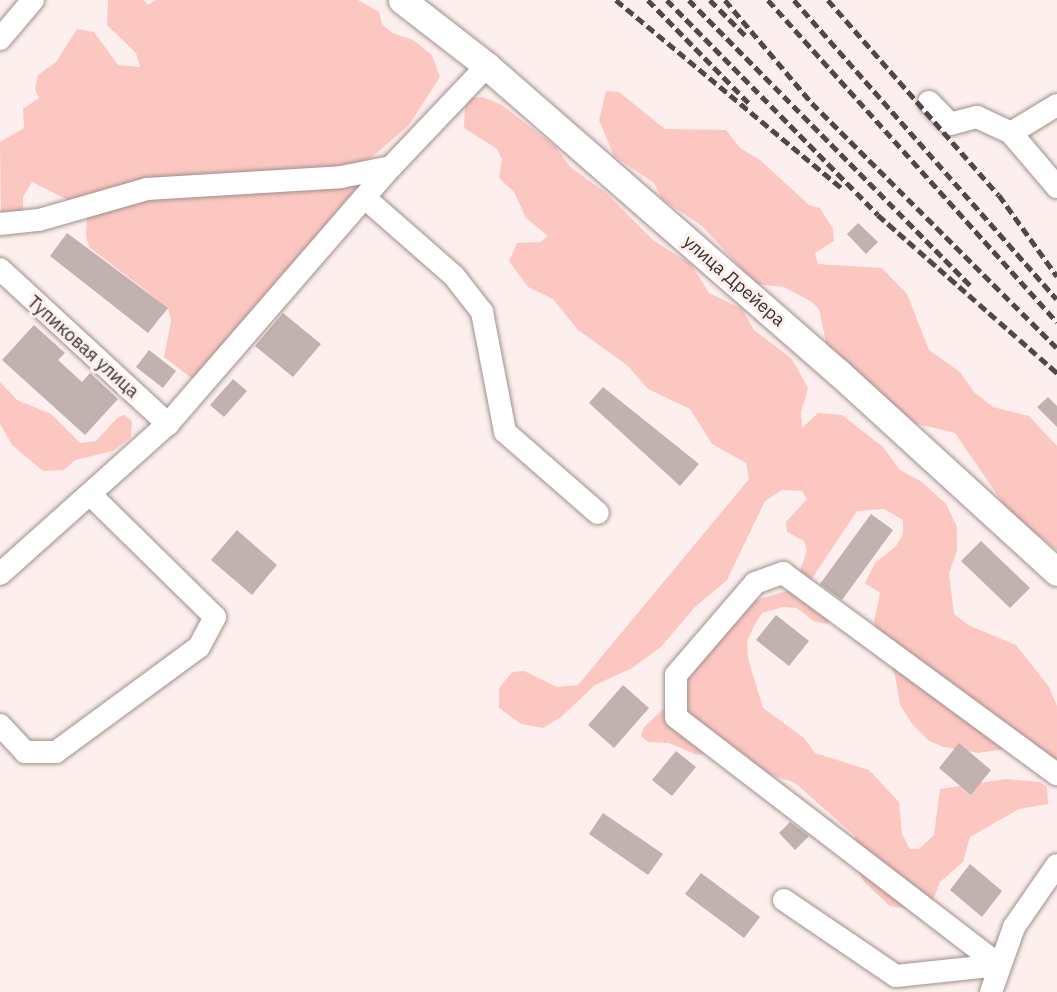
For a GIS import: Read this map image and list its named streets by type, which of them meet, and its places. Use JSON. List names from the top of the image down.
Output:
{
  "streets": {
    "main road": ["улица Дрейера"],
    "street": ["Тупиковая улица"]
  }
}
